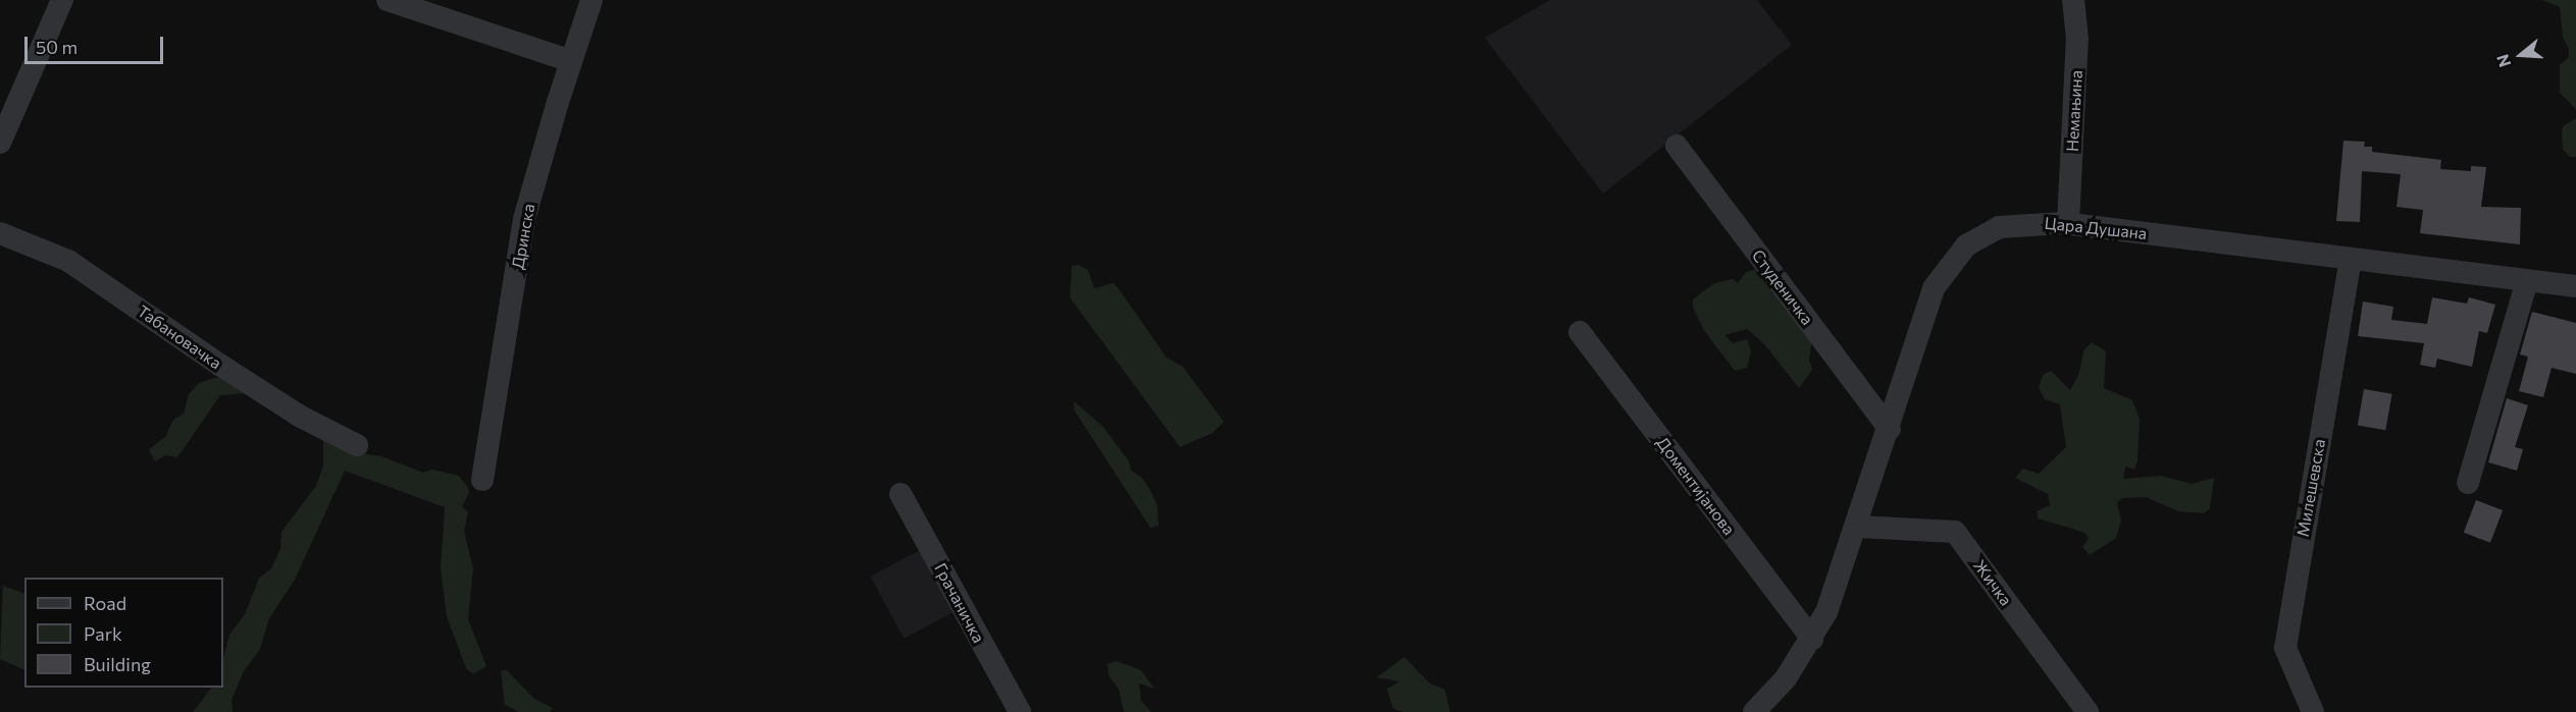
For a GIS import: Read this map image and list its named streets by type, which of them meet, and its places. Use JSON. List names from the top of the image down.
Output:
{
  "streets": {
    "street": [
      "Немањина",
      "Цара Душана",
      "Дринска",
      "Студеничка",
      "Табановачка",
      "Доментијанова",
      "Милешевска",
      "Жичка",
      "Грачаничка"
    ]
  },
  "crossings": [
    ["Немањина", "Цара Душана"],
    ["Цара Душана", "Студеничка"],
    ["Цара Душана", "Доментијанова"],
    ["Цара Душана", "Милешевска"],
    ["Цара Душана", "Жичка"]
  ],
  "legend": ["Road", "Park", "Building"],
  "scale_bar": "50 m",
  "north": "left"
}
